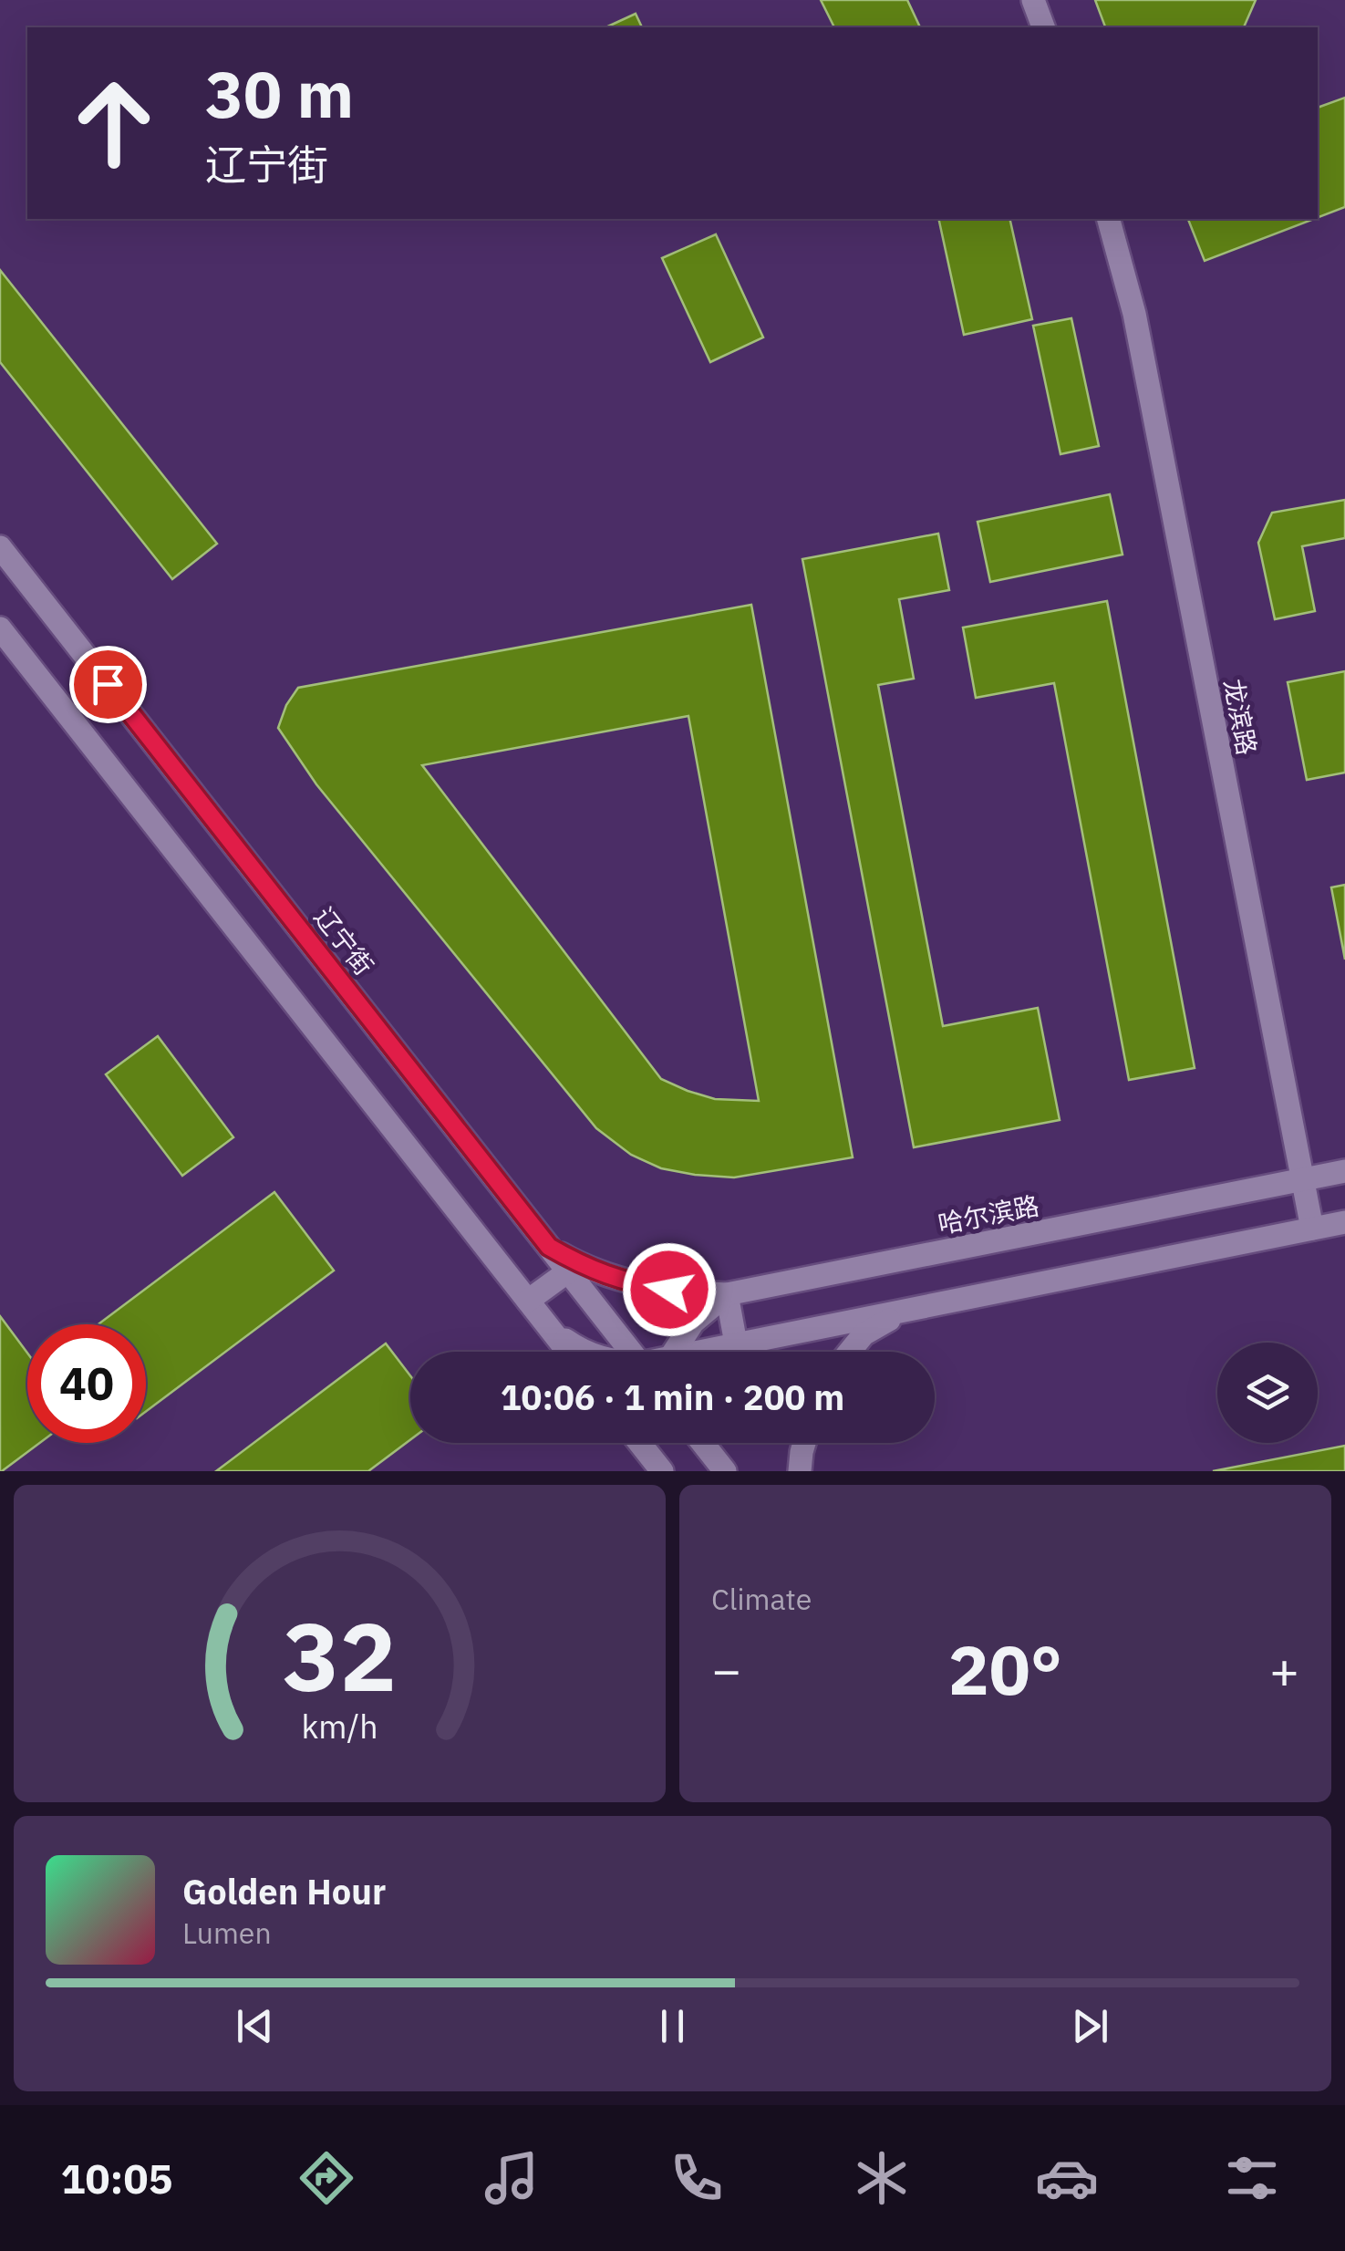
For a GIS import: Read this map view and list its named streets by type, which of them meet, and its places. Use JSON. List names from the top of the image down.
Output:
{
  "streets": {
    "street": ["龙滨路", "辽宁街", "哈尔滨路"]
  },
  "crossings": [
    ["龙滨路", "哈尔滨路"]
  ],
  "page": {
    "turn": ["30 m", "辽宁街"],
    "limit": "40",
    "trip": "10:06 · 1 min · 200 m",
    "tile": "Climate",
    "heat": ["−", "20°", "+"],
    "song": ["Golden Hour", "Lumen"],
    "tabs": "10:05",
    "gauge": ["32", "km/h"]
  }
}
